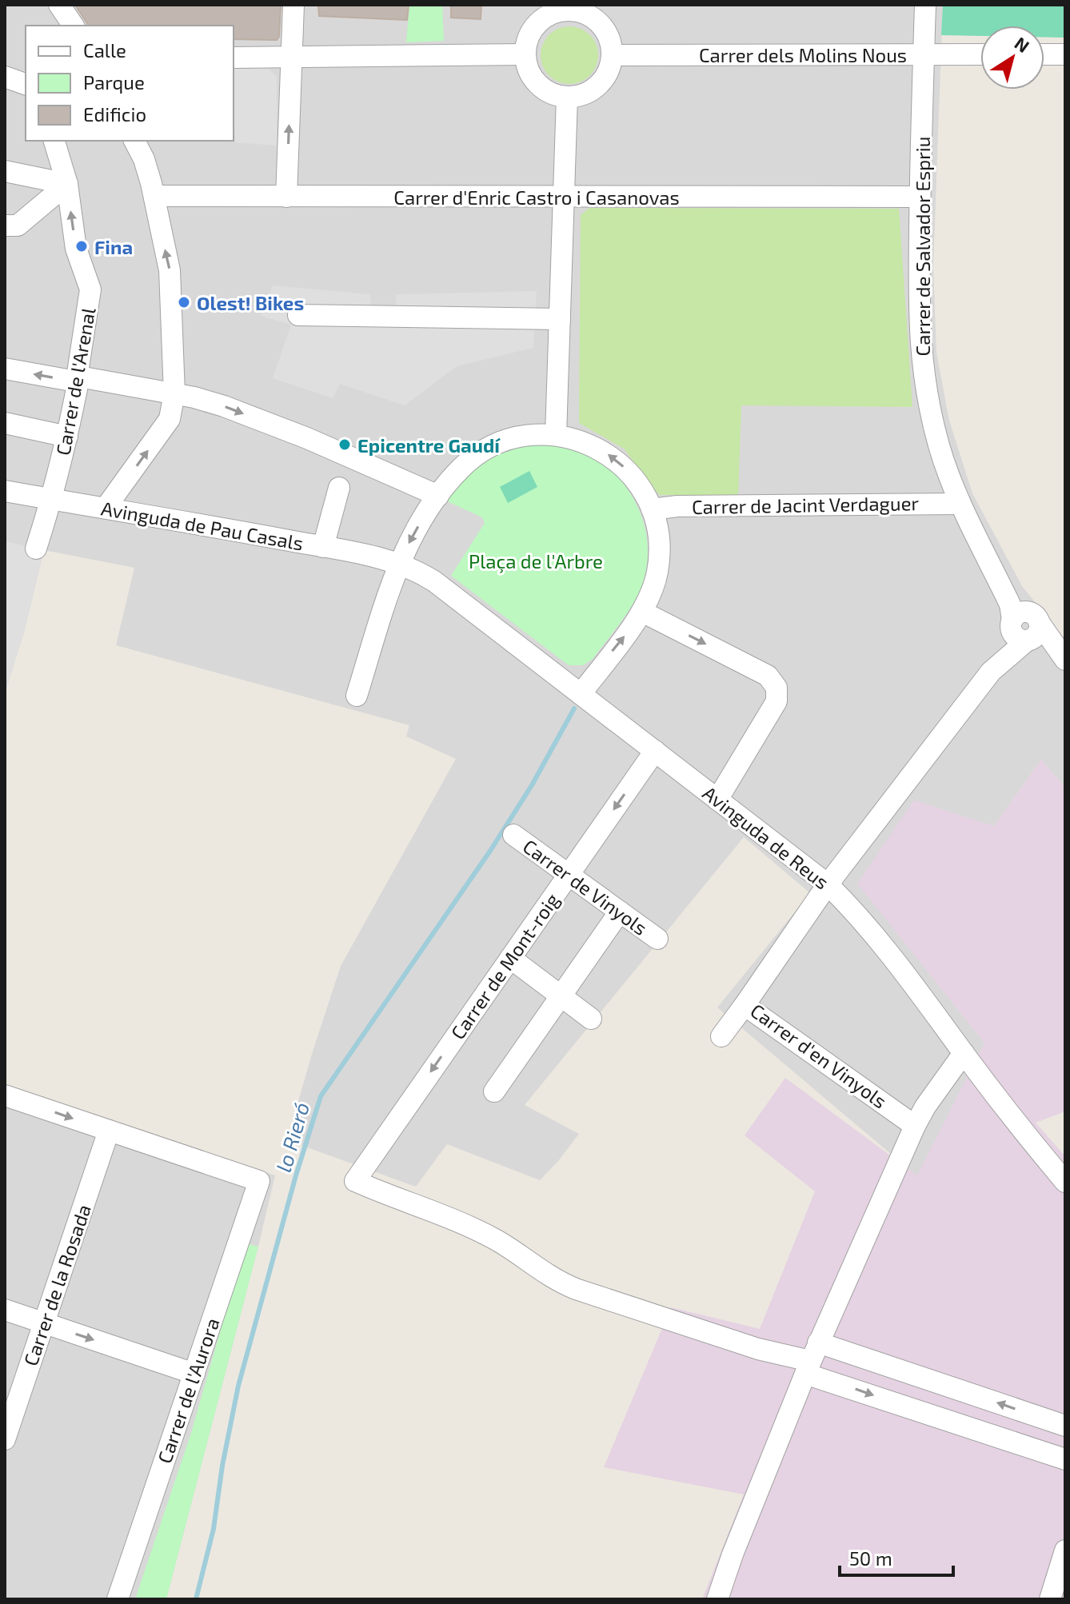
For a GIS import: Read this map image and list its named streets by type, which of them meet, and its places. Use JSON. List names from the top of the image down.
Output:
{
  "streets": {
    "street": [
      "Carrer dels Molins Nous",
      "Carrer d'Enric Castro i Casanovas",
      "Carrer de Salvador Espriu",
      "Carrer de l'Arenal",
      "Carrer de Jacint Verdaguer",
      "Avinguda de Pau Casals",
      "Avinguda de Reus",
      "Carrer de Vinyols",
      "Carrer de Mont-roig",
      "Carrer d'en Vinyols",
      "Carrer de la Rosada",
      "Carrer de l'Aurora"
    ]
  },
  "crossings": [
    ["Carrer dels Molins Nous", "Carrer de Salvador Espriu"],
    ["Carrer d'Enric Castro i Casanovas", "Carrer de Salvador Espriu"],
    ["Carrer de Salvador Espriu", "Carrer de Jacint Verdaguer"],
    ["Carrer de Salvador Espriu", "Carrer d'en Vinyols"],
    ["Carrer de l'Arenal", "Avinguda de Pau Casals"],
    ["Avinguda de Pau Casals", "Avinguda de Reus"],
    ["Avinguda de Reus", "Carrer de Mont-roig"],
    ["Avinguda de Reus", "Carrer d'en Vinyols"],
    ["Carrer de Vinyols", "Carrer de Mont-roig"],
    ["Carrer de la Rosada", "Carrer de l'Aurora"]
  ],
  "water": ["lo Rieró"],
  "parks": ["Plaça de l'Arbre"],
  "places": ["Fina", "Olest! Bikes", "Epicentre Gaudí"],
  "legend": ["Calle", "Parque", "Edificio"],
  "scale_bar": "50 m",
  "north": "top right"
}
